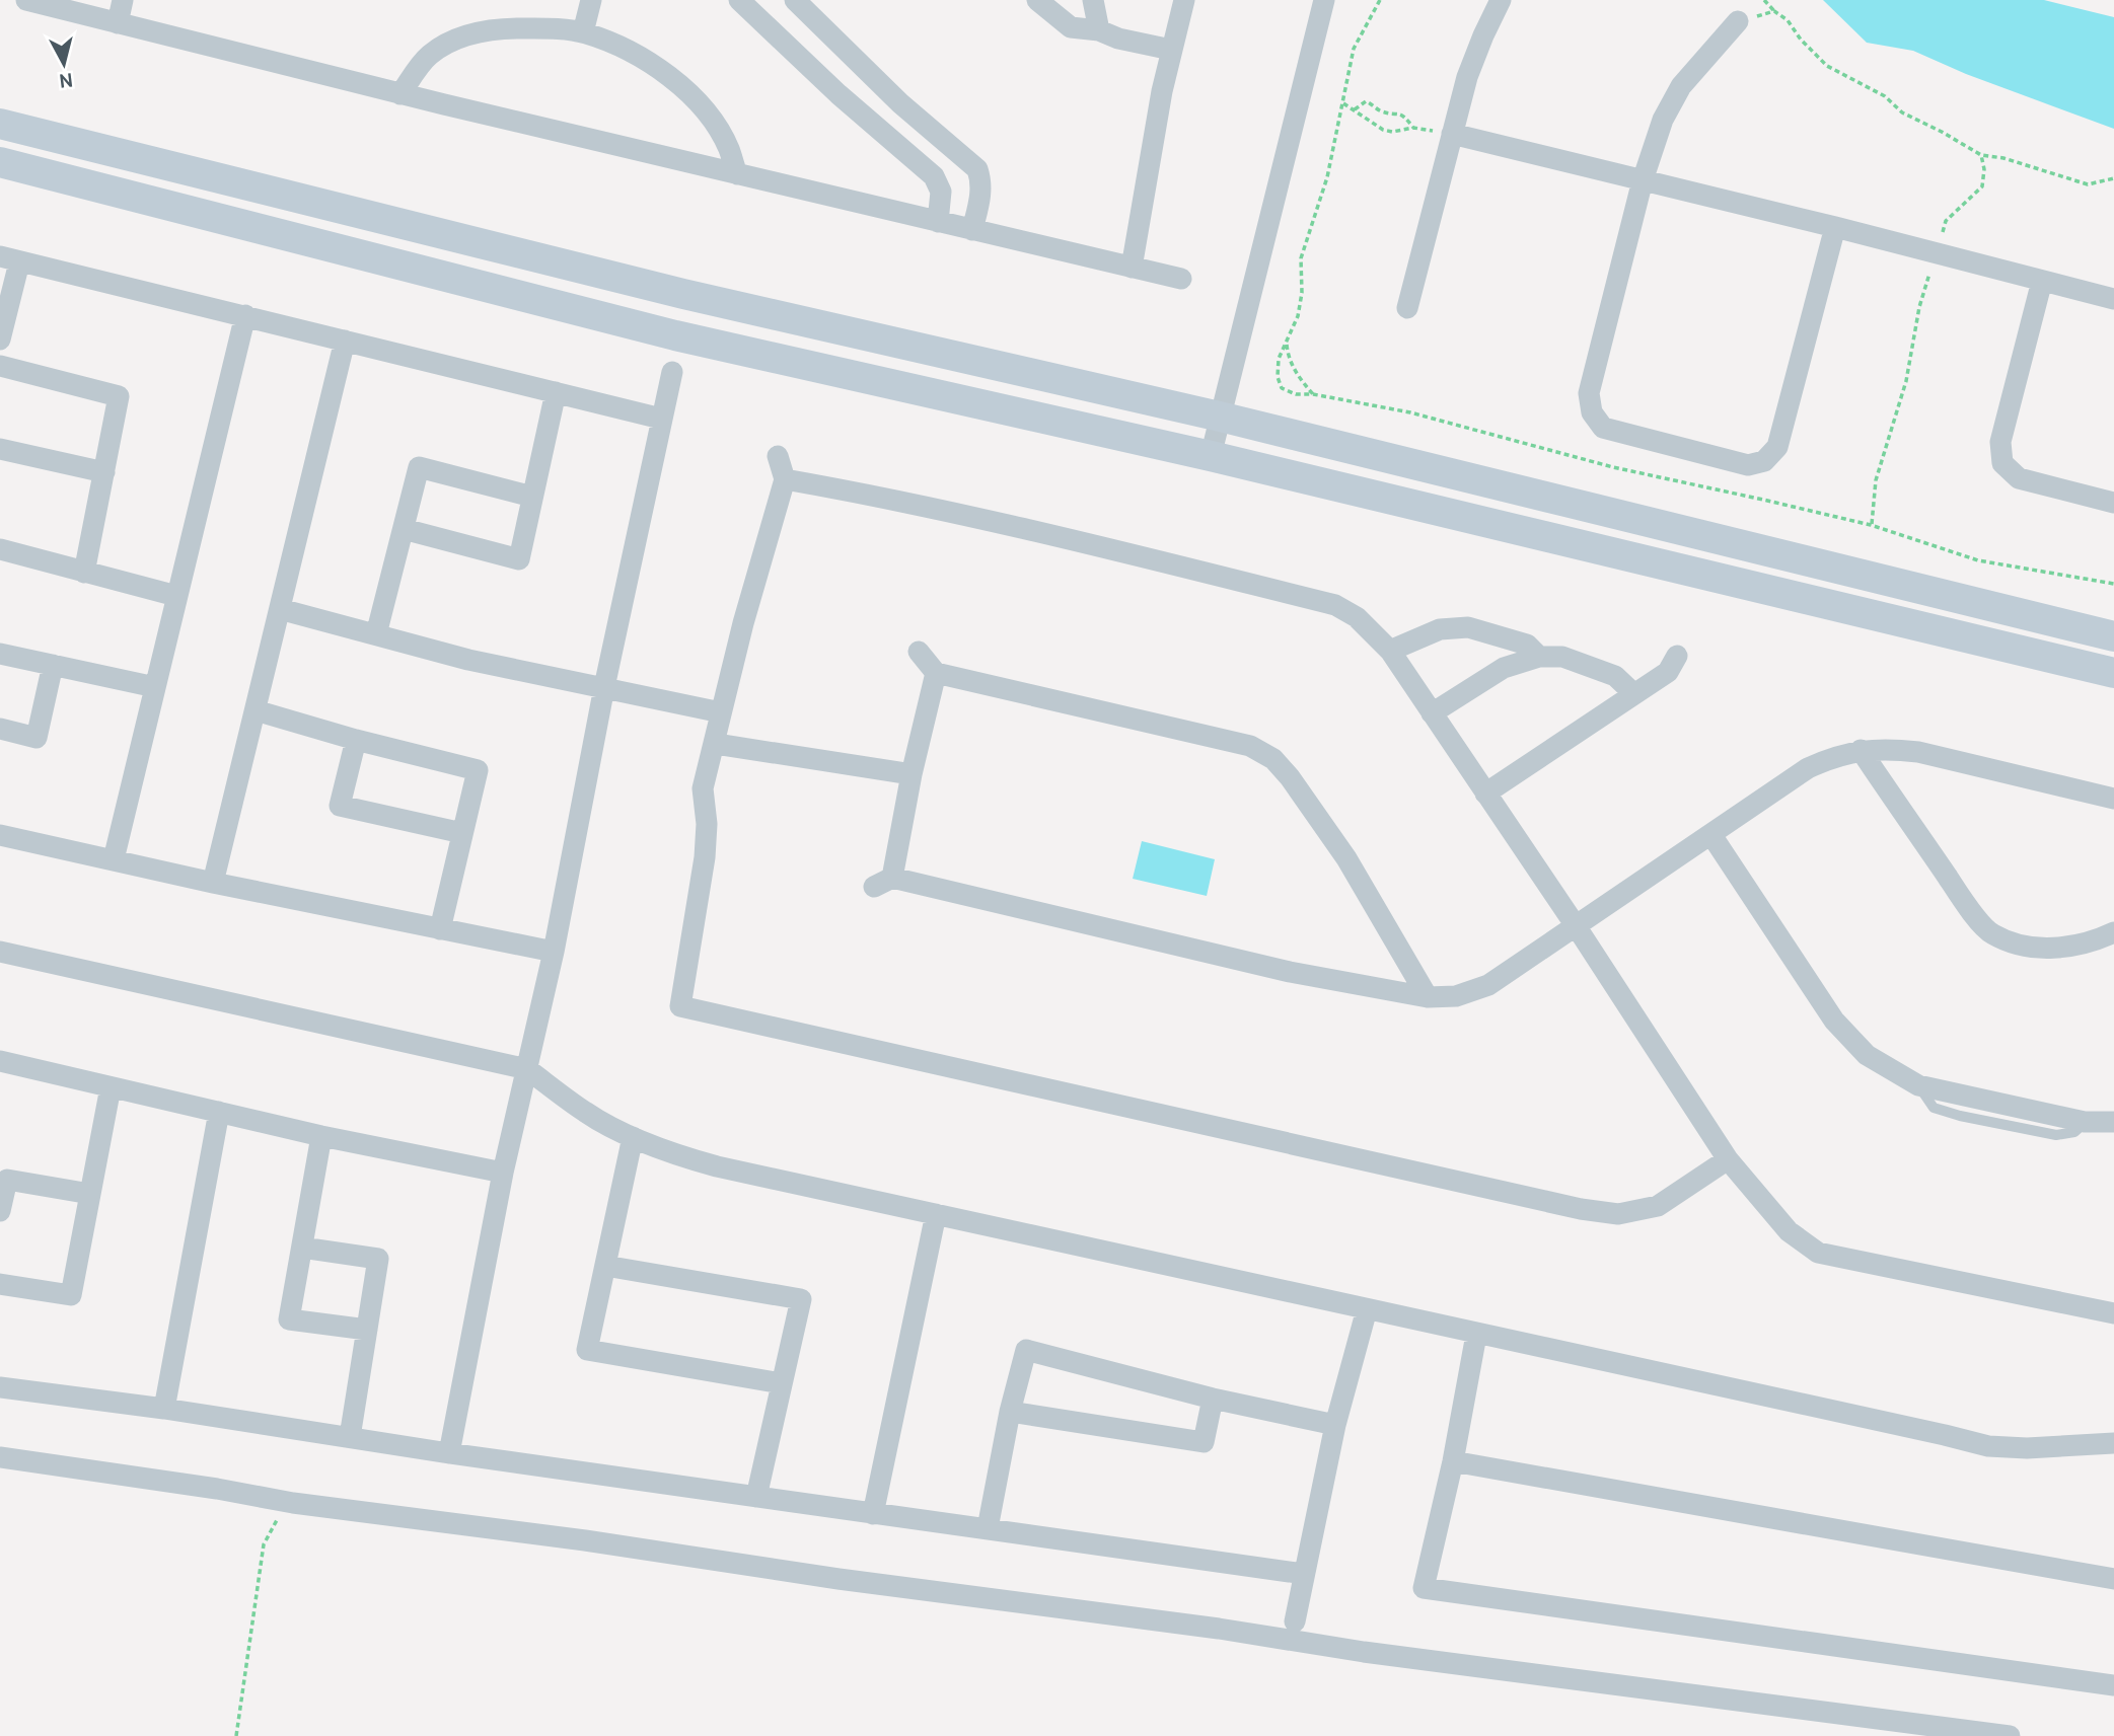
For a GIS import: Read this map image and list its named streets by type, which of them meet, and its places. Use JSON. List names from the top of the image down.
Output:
{
  "north": "bottom"
}
